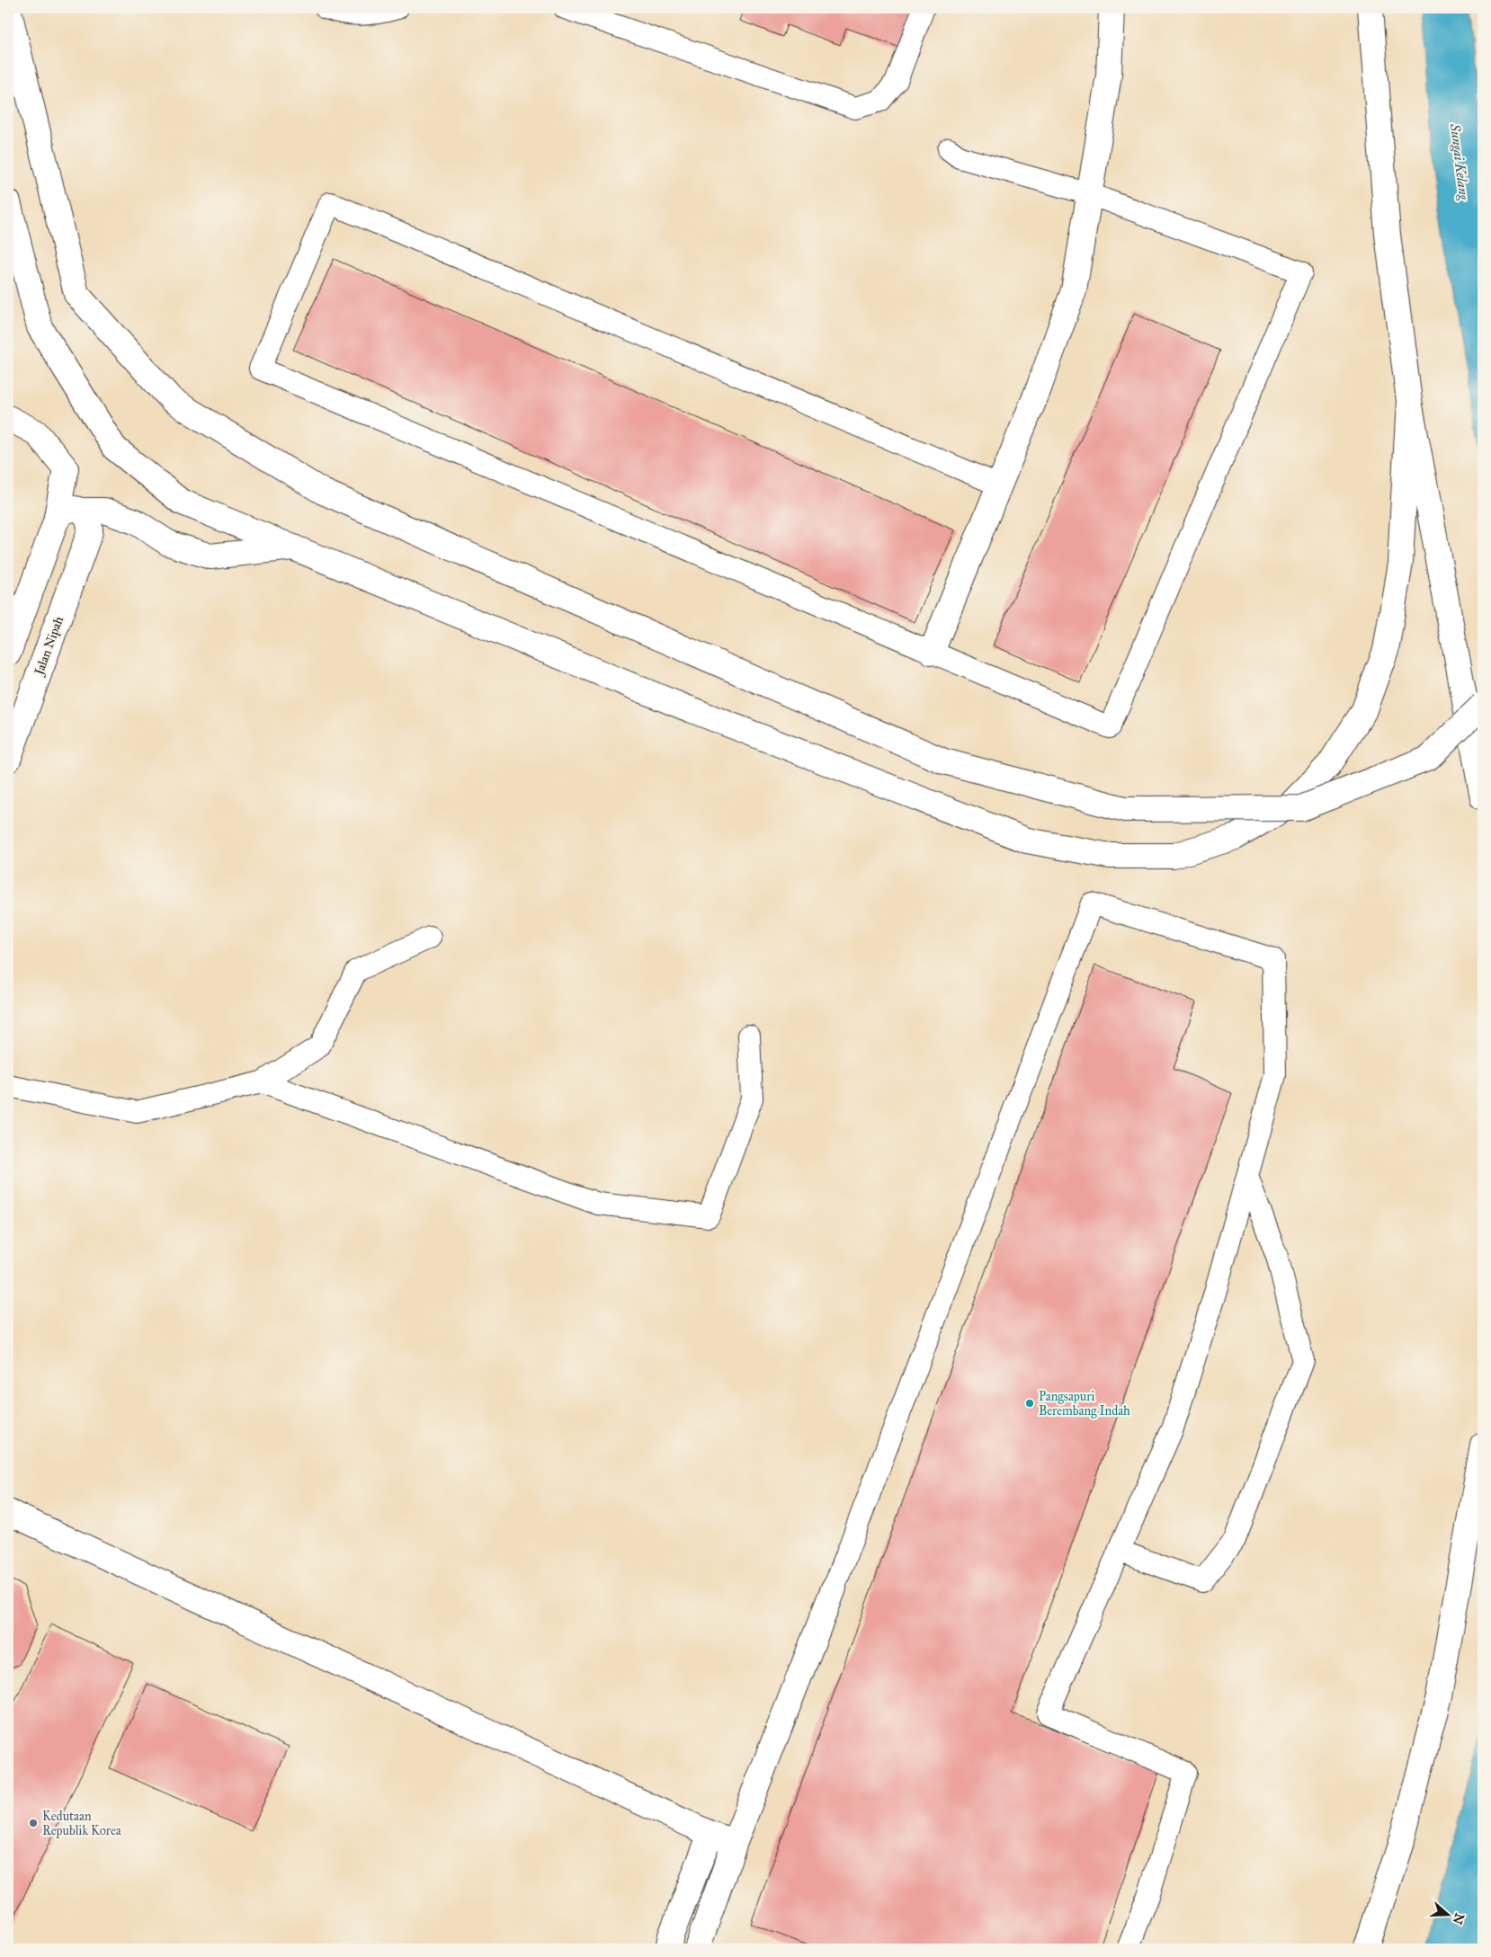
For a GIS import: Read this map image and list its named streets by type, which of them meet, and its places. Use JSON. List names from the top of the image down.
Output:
{
  "streets": {
    "main road": ["Jalan Nipah"]
  },
  "water": ["Sungai Kelang"],
  "places": ["Pangsapuri Berembang Indah", "Kedutaan Republik Korea"],
  "north": "right"
}
